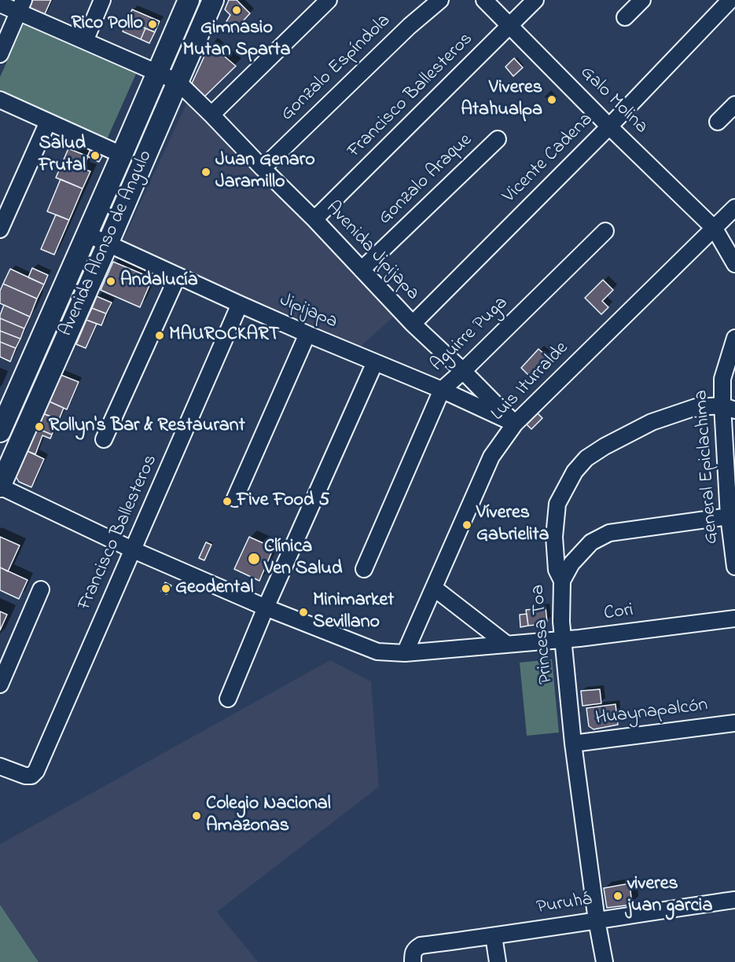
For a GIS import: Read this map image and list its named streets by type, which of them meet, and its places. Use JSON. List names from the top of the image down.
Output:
{
  "streets": {
    "main road": ["Avenida Alonso de Angulo"],
    "street": [
      "Gonzalo Espíndola",
      "Francisco Ballesteros",
      "Galo Molina",
      "Vicente Cadena",
      "Gonzalo Araque",
      "Avenida Jipijapa",
      "Jipijapa",
      "Aguirre Puga",
      "Luis Iturralde",
      "General Epiclachima",
      "Cori",
      "Princesa Toa",
      "Huaynapalcón",
      "Puruhá"
    ]
  },
  "crossings": [
    ["Gonzalo Espíndola", "Avenida Jipijapa"],
    ["Francisco Ballesteros", "Galo Molina"],
    ["Francisco Ballesteros", "Avenida Jipijapa"],
    ["Francisco Ballesteros", "Jipijapa"],
    ["Francisco Ballesteros", "Cori"],
    ["Galo Molina", "Vicente Cadena"],
    ["Galo Molina", "Luis Iturralde"],
    ["Vicente Cadena", "Avenida Jipijapa"],
    ["Gonzalo Araque", "Avenida Jipijapa"],
    ["Avenida Alonso de Angulo", "Avenida Jipijapa"],
    ["Avenida Alonso de Angulo", "Jipijapa"],
    ["Avenida Alonso de Angulo", "Cori"],
    ["Avenida Jipijapa", "Jipijapa"],
    ["Avenida Jipijapa", "Aguirre Puga"],
    ["Avenida Jipijapa", "Luis Iturralde"],
    ["Jipijapa", "Aguirre Puga"],
    ["Jipijapa", "Luis Iturralde"],
    ["Luis Iturralde", "Cori"],
    ["General Epiclachima", "Princesa Toa"],
    ["Cori", "Princesa Toa"],
    ["Princesa Toa", "Huaynapalcón"],
    ["Princesa Toa", "Puruhá"]
  ],
  "places": [
    "Gimnasio Mutan Sparta",
    "Rico Pollo",
    "Viveres Atahualpa",
    "Salud Frutal",
    "Juan Genaro Jaramillo",
    "Andalucía",
    "MAUROCKART",
    "Rollyn's Bar & Restaurant",
    "Five Food 5",
    "Víveres Gabrielita",
    "Clínica Ven Salud",
    "Geodental",
    "Minimarket Sevillano",
    "Colegio Nacional Amazonas",
    "viveres juan garcia"
  ]
}
